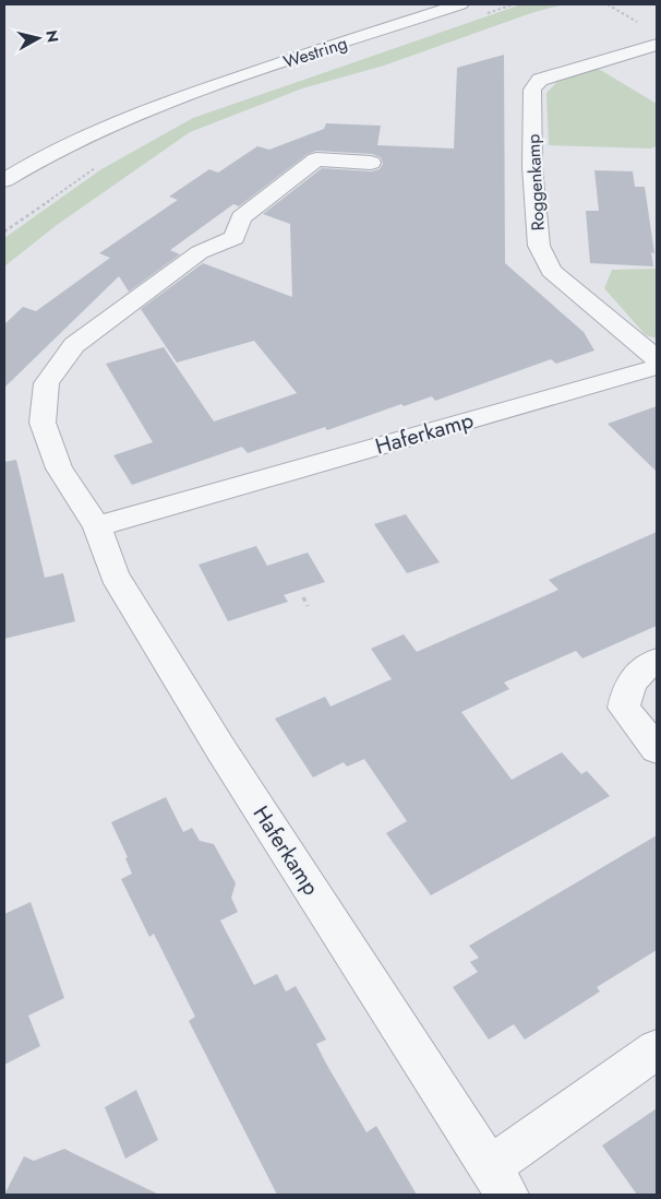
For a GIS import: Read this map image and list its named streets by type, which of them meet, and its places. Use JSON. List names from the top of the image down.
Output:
{
  "streets": {
    "street": ["Westring", "Roggenkamp", "Haferkamp"]
  },
  "north": "right"
}
